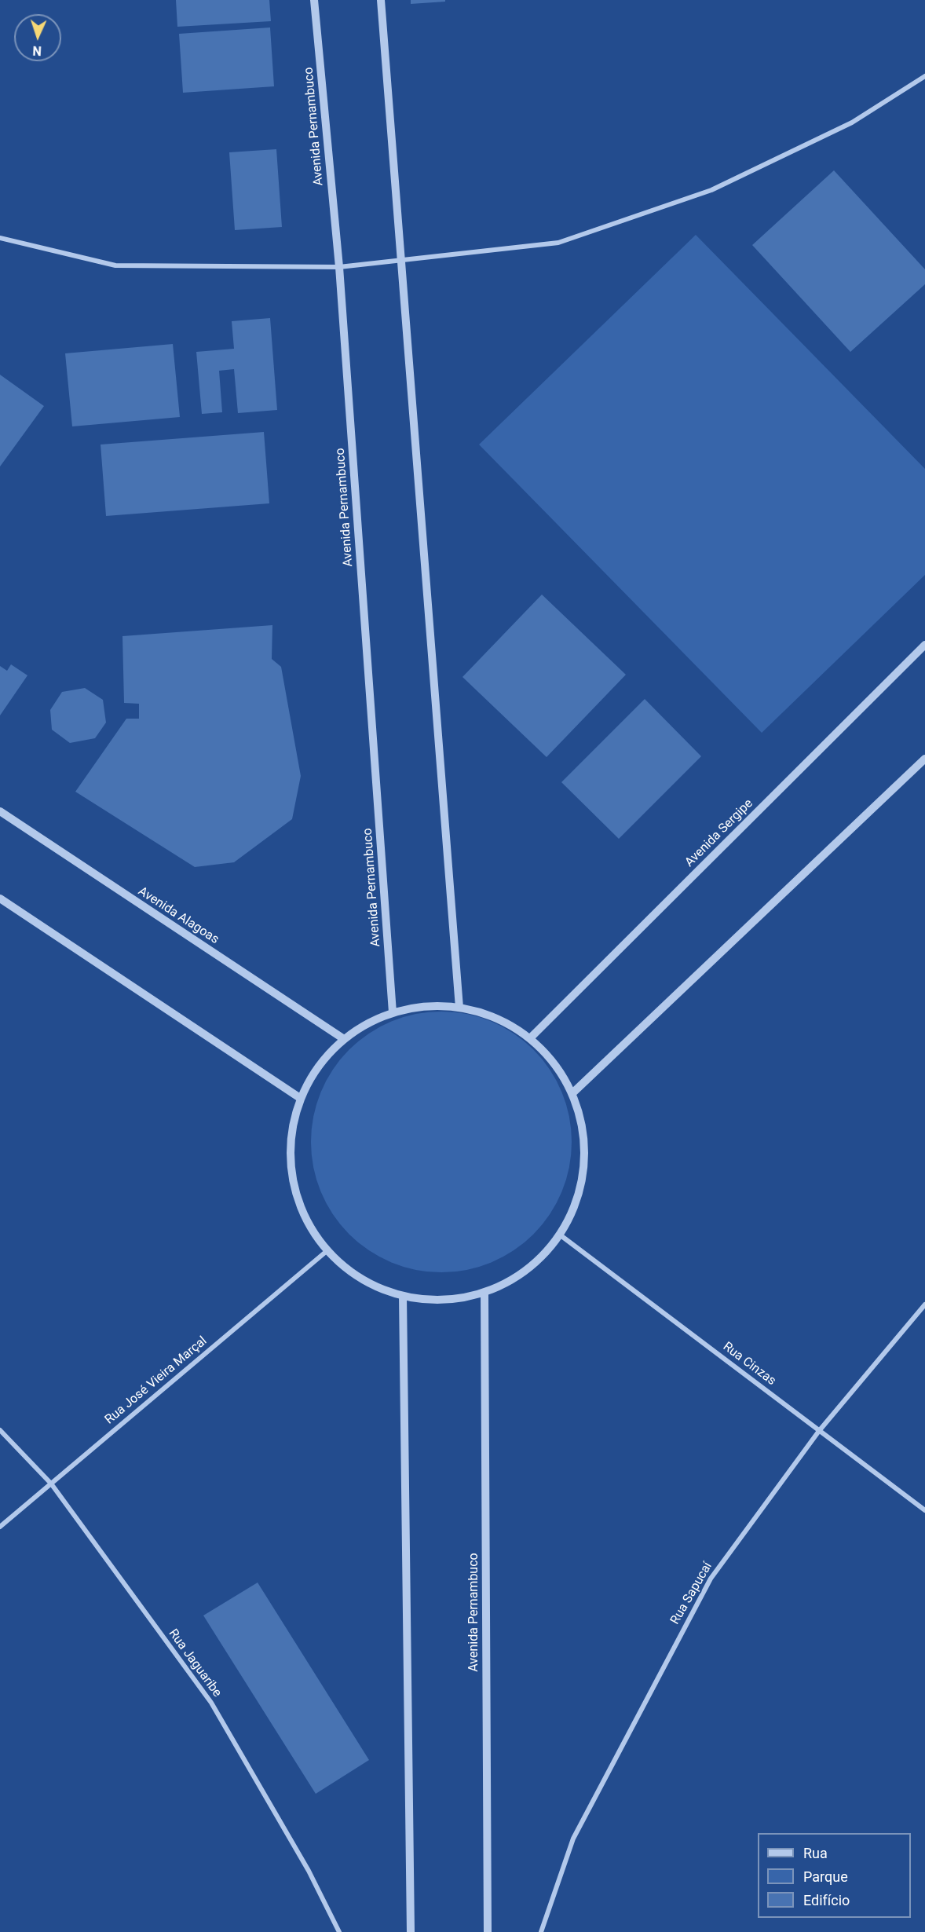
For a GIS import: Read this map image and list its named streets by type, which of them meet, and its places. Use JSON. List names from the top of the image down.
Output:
{
  "streets": {
    "street": [
      "Avenida Pernambuco",
      "Avenida Sergipe",
      "Avenida Alagoas",
      "Rua Cinzas",
      "Rua José Vieira Marçal",
      "Rua Sapucaí",
      "Rua Jaguaribe"
    ]
  },
  "crossings": [
    ["Rua Cinzas", "Rua Sapucaí"],
    ["Rua José Vieira Marçal", "Rua Jaguaribe"]
  ],
  "legend": ["Rua", "Parque", "Edifício"],
  "north": "bottom"
}
